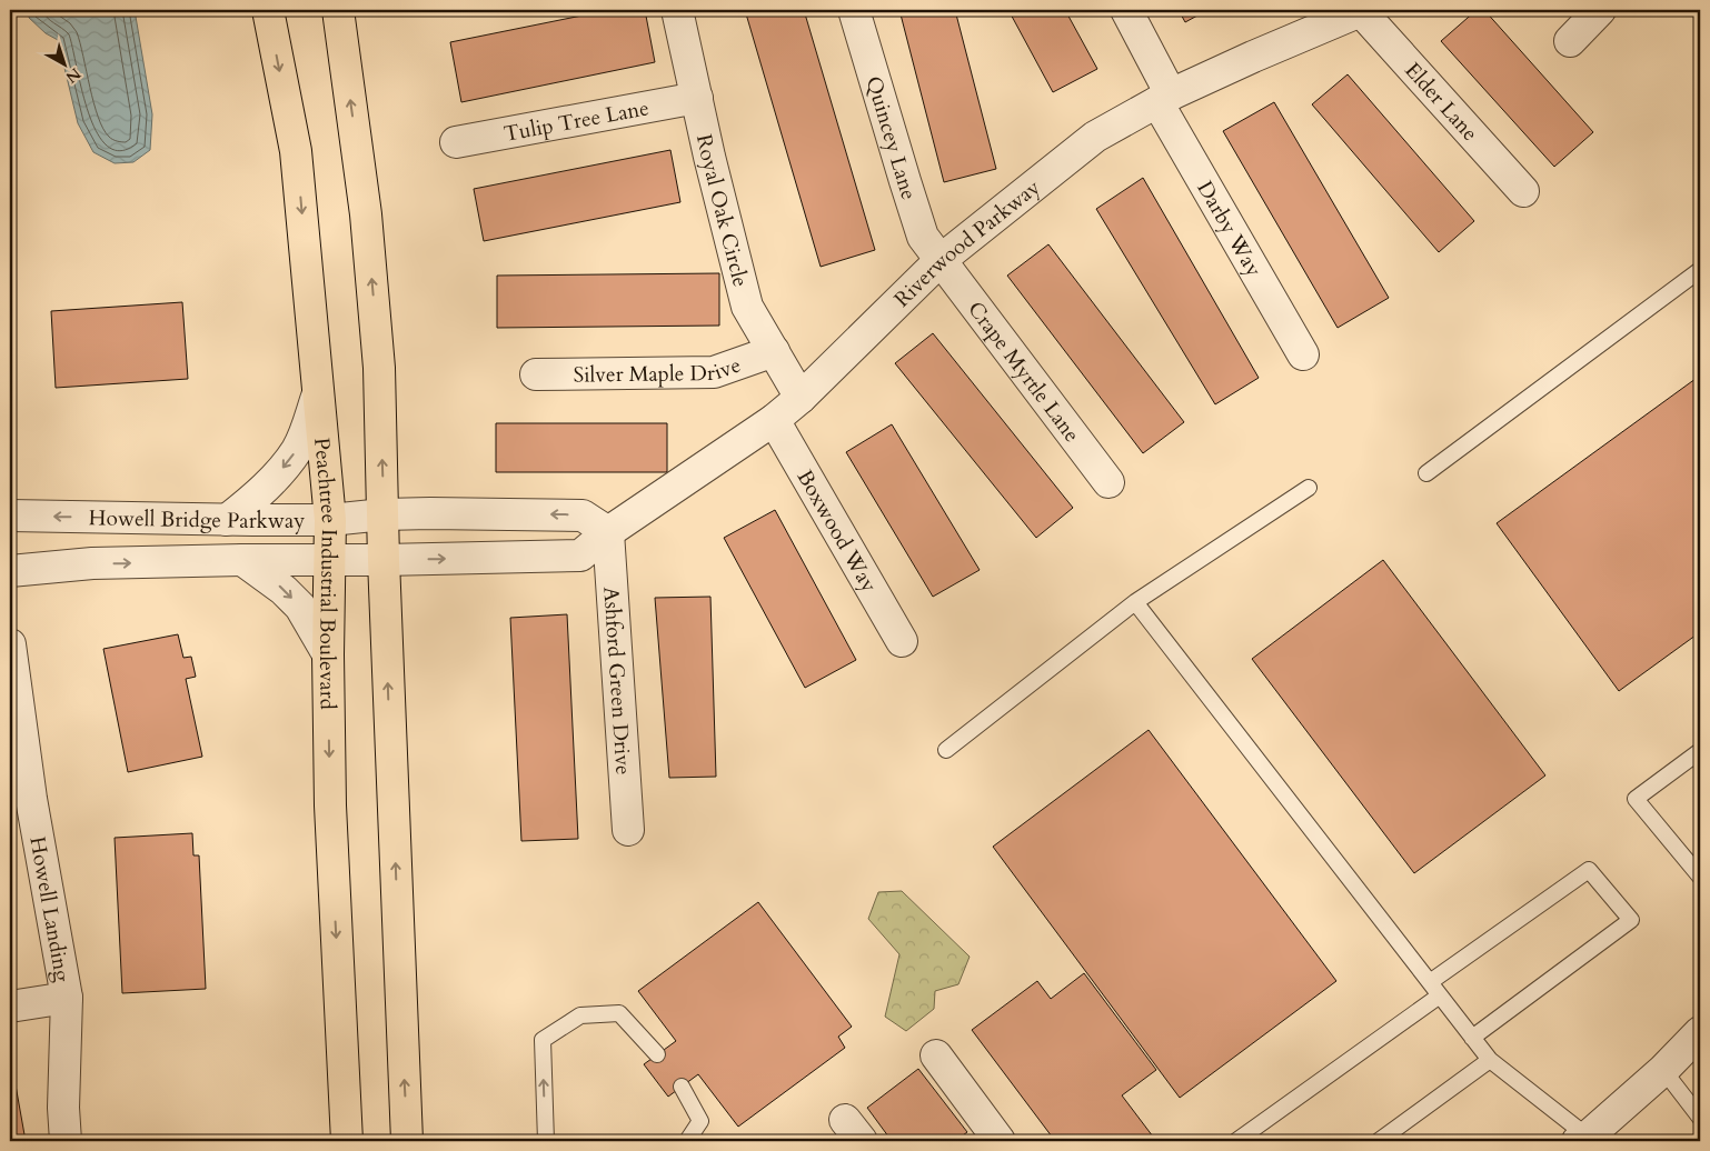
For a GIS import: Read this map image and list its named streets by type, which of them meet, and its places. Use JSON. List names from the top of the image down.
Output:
{
  "streets": {
    "highway": ["Peachtree Industrial Boulevard"],
    "street": [
      "Elder Lane",
      "Tulip Tree Lane",
      "Quincey Lane",
      "Royal Oak Circle",
      "Darby Way",
      "Riverwood Parkway",
      "Silver Maple Drive",
      "Crape Myrtle Lane",
      "Howell Bridge Parkway",
      "Boxwood Way",
      "Ashford Green Drive",
      "Howell Landing"
    ]
  },
  "crossings": [
    ["Elder Lane", "Riverwood Parkway"],
    ["Tulip Tree Lane", "Royal Oak Circle"],
    ["Quincey Lane", "Riverwood Parkway"],
    ["Quincey Lane", "Crape Myrtle Lane"],
    ["Royal Oak Circle", "Riverwood Parkway"],
    ["Royal Oak Circle", "Silver Maple Drive"],
    ["Darby Way", "Riverwood Parkway"],
    ["Riverwood Parkway", "Crape Myrtle Lane"],
    ["Riverwood Parkway", "Howell Bridge Parkway"],
    ["Riverwood Parkway", "Boxwood Way"],
    ["Riverwood Parkway", "Ashford Green Drive"],
    ["Howell Bridge Parkway", "Peachtree Industrial Boulevard"]
  ],
  "north": "bottom right"
}
